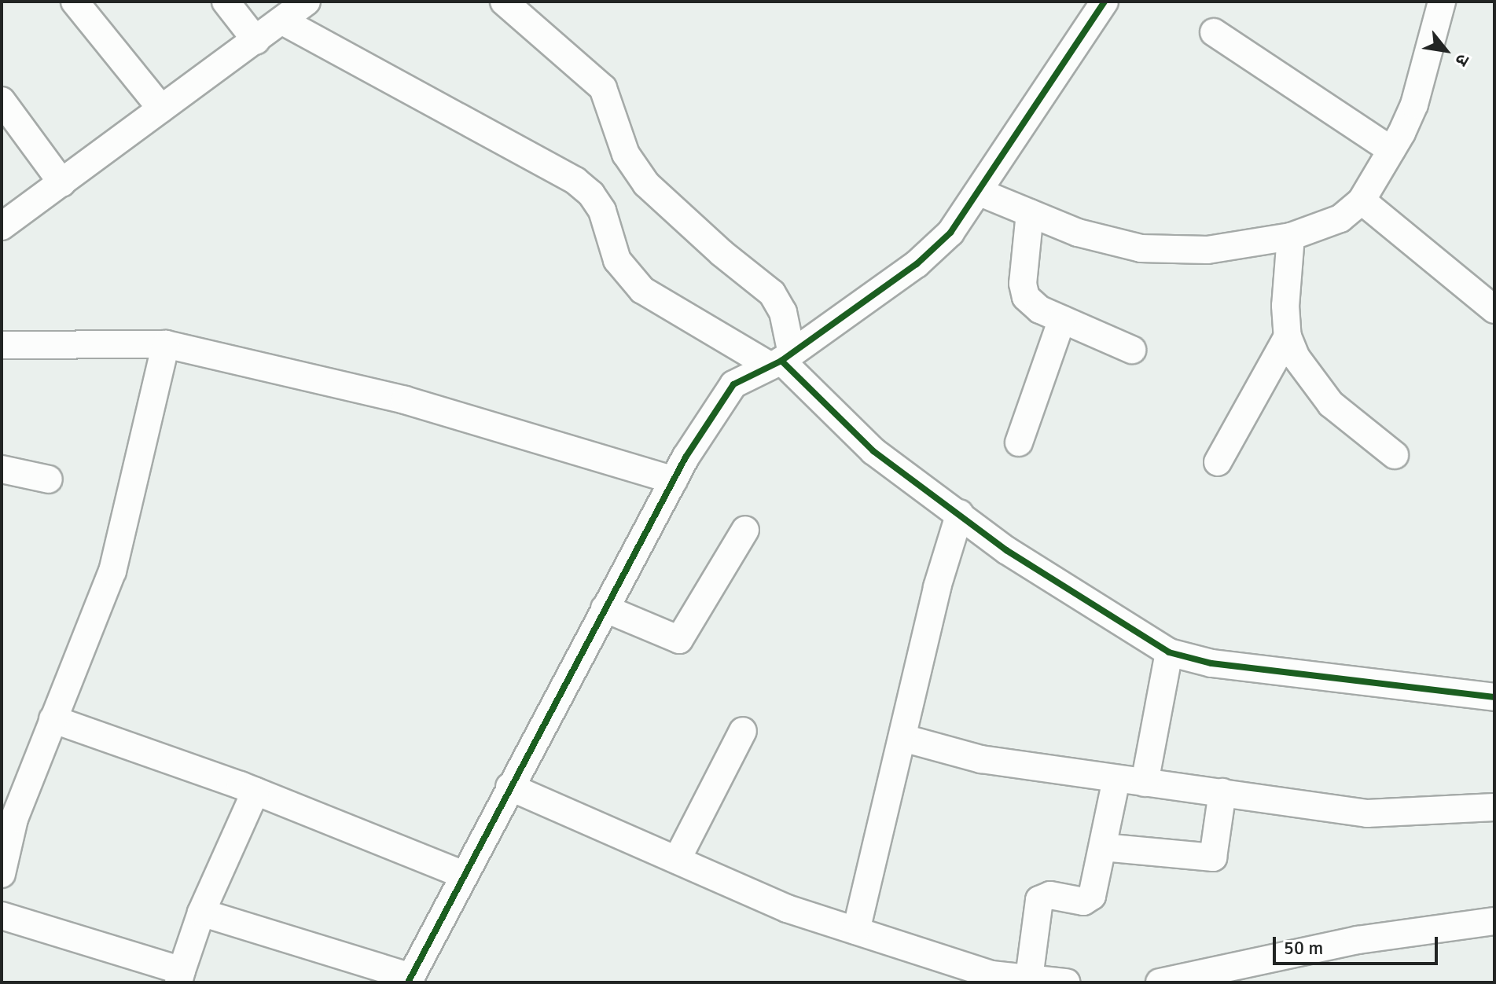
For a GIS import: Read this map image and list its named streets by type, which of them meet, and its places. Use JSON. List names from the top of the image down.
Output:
{
  "scale_bar": "50 m",
  "north": "bottom right"
}
